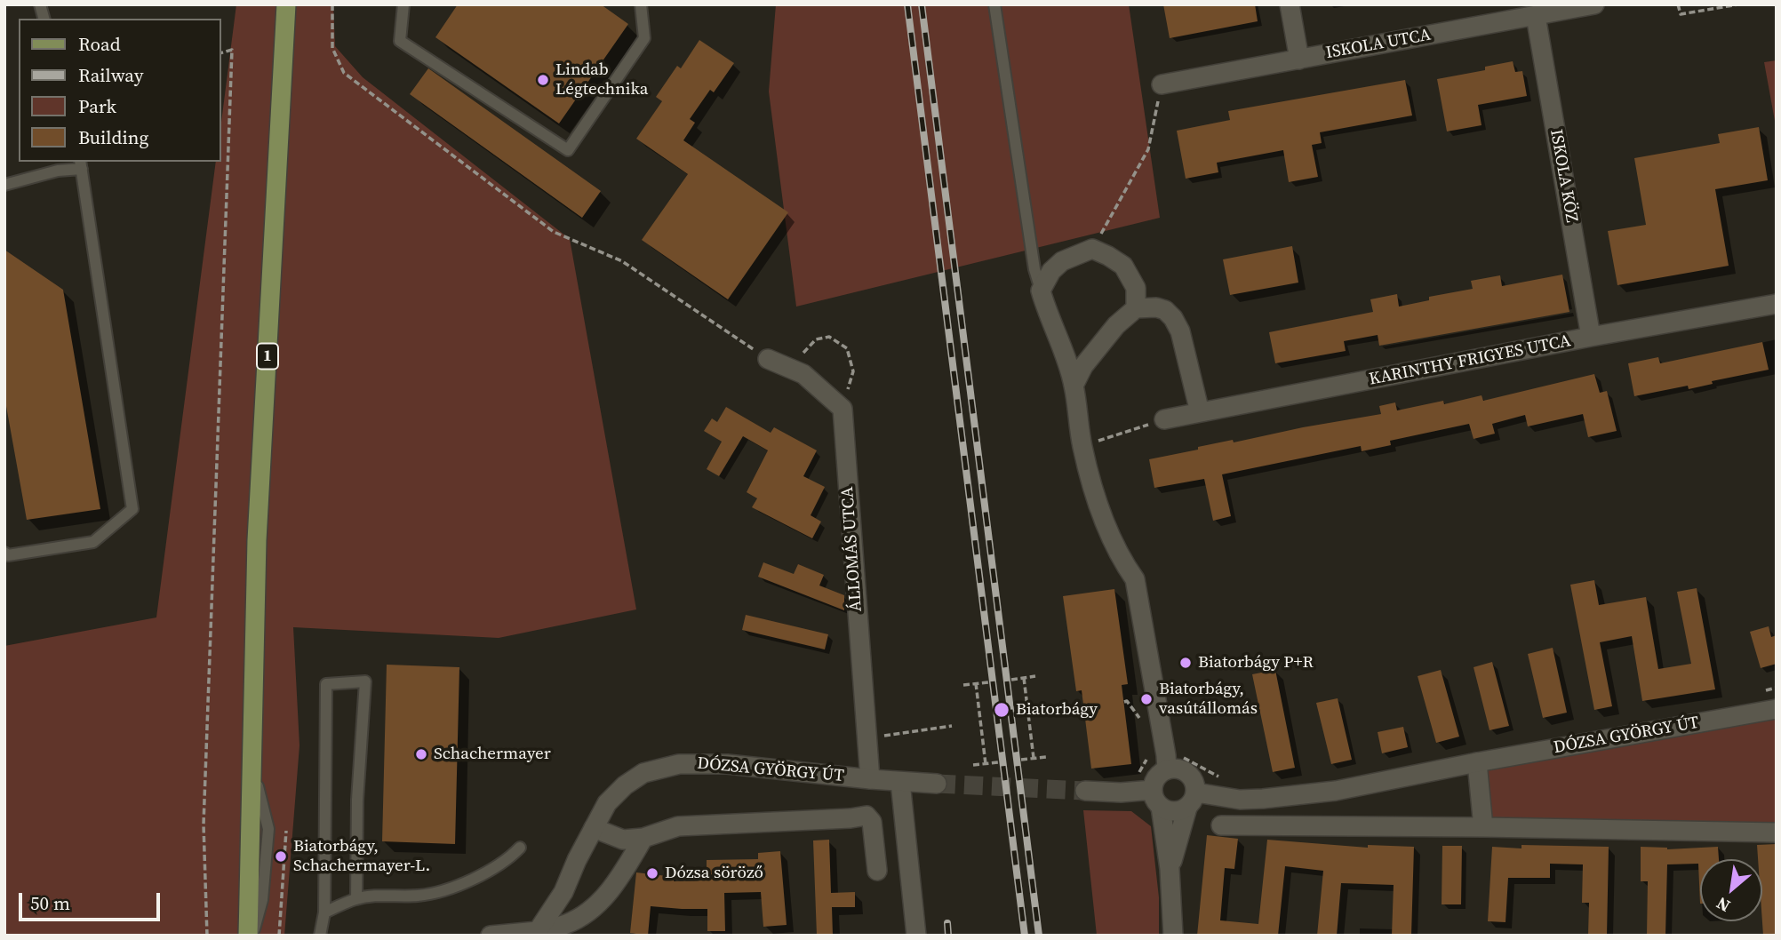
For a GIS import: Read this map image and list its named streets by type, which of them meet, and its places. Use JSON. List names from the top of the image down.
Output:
{
  "streets": {
    "main road": ["1"],
    "street": [
      "ISKOLA UTCA",
      "ISKOLA KÖZ",
      "KARINTHY FRIGYES UTCA",
      "ÁLLOMÁS UTCA",
      "DÓZSA GYÖRGY ÚT"
    ]
  },
  "crossings": [
    ["ISKOLA UTCA", "ISKOLA KÖZ"],
    ["ISKOLA KÖZ", "KARINTHY FRIGYES UTCA"],
    ["ÁLLOMÁS UTCA", "DÓZSA GYÖRGY ÚT"]
  ],
  "places": [
    "Lindab Légtechnika",
    "Biatorbágy P+R",
    "Biatorbágy, vasútállomás",
    "Biatorbágy",
    "Schachermayer",
    "Biatorbágy, Schachermayer-L.",
    "Dózsa söröző"
  ],
  "legend": [
    "Road",
    "Railway",
    "Park",
    "Building"
  ],
  "scale_bar": "50 m",
  "north": "bottom left"
}
